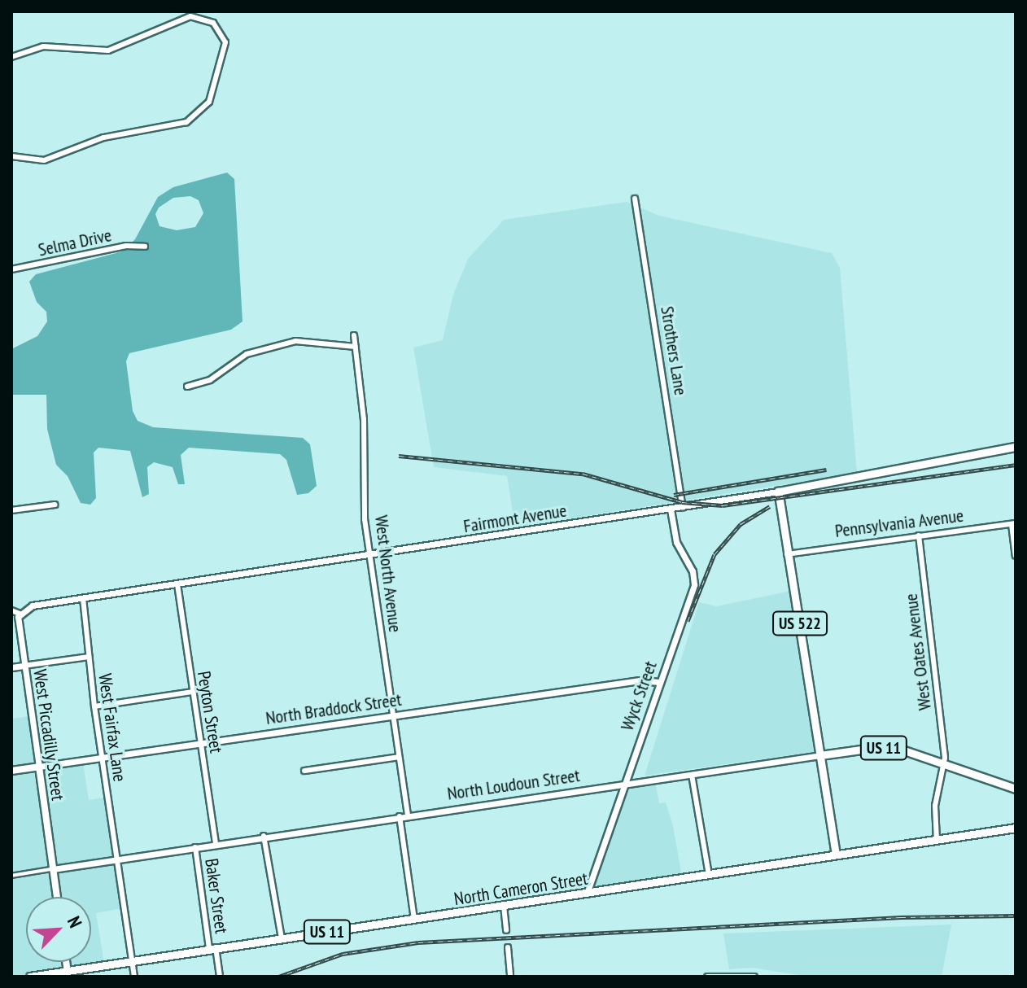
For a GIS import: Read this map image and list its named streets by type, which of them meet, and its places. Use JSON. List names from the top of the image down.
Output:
{
  "streets": {
    "main road": [
      "Fairmont Avenue",
      "US 522",
      "North Braddock Street",
      "West Piccadilly Street",
      "US 11",
      "North Loudoun Street",
      "North Cameron Street"
    ],
    "street": [
      "Selma Drive",
      "Strothers Lane",
      "Pennsylvania Avenue",
      "West North Avenue",
      "West Oates Avenue",
      "Wyck Street",
      "Peyton Street",
      "West Fairfax Lane",
      "Baker Street"
    ]
  },
  "crossings": [
    ["Strothers Lane", "Fairmont Avenue"],
    ["Fairmont Avenue", "West North Avenue"],
    ["Fairmont Avenue", "US 522"],
    ["Fairmont Avenue", "Wyck Street"],
    ["Fairmont Avenue", "Peyton Street"],
    ["Fairmont Avenue", "West Fairfax Lane"],
    ["Fairmont Avenue", "West Piccadilly Street"],
    ["Pennsylvania Avenue", "US 522"],
    ["Pennsylvania Avenue", "West Oates Avenue"],
    ["West North Avenue", "North Braddock Street"],
    ["West North Avenue", "North Loudoun Street"],
    ["US 522", "North Loudoun Street"],
    ["West Oates Avenue", "North Loudoun Street"],
    ["West Oates Avenue", "North Cameron Street"],
    ["Wyck Street", "North Braddock Street"],
    ["Wyck Street", "North Loudoun Street"],
    ["Wyck Street", "North Cameron Street"],
    ["North Braddock Street", "Peyton Street"],
    ["North Braddock Street", "West Fairfax Lane"],
    ["North Braddock Street", "West Piccadilly Street"],
    ["Peyton Street", "North Loudoun Street"],
    ["West Fairfax Lane", "North Loudoun Street"],
    ["West Fairfax Lane", "North Cameron Street"],
    ["West Piccadilly Street", "North Loudoun Street"],
    ["North Loudoun Street", "Baker Street"],
    ["North Cameron Street", "Baker Street"]
  ],
  "north": "top right"
}
